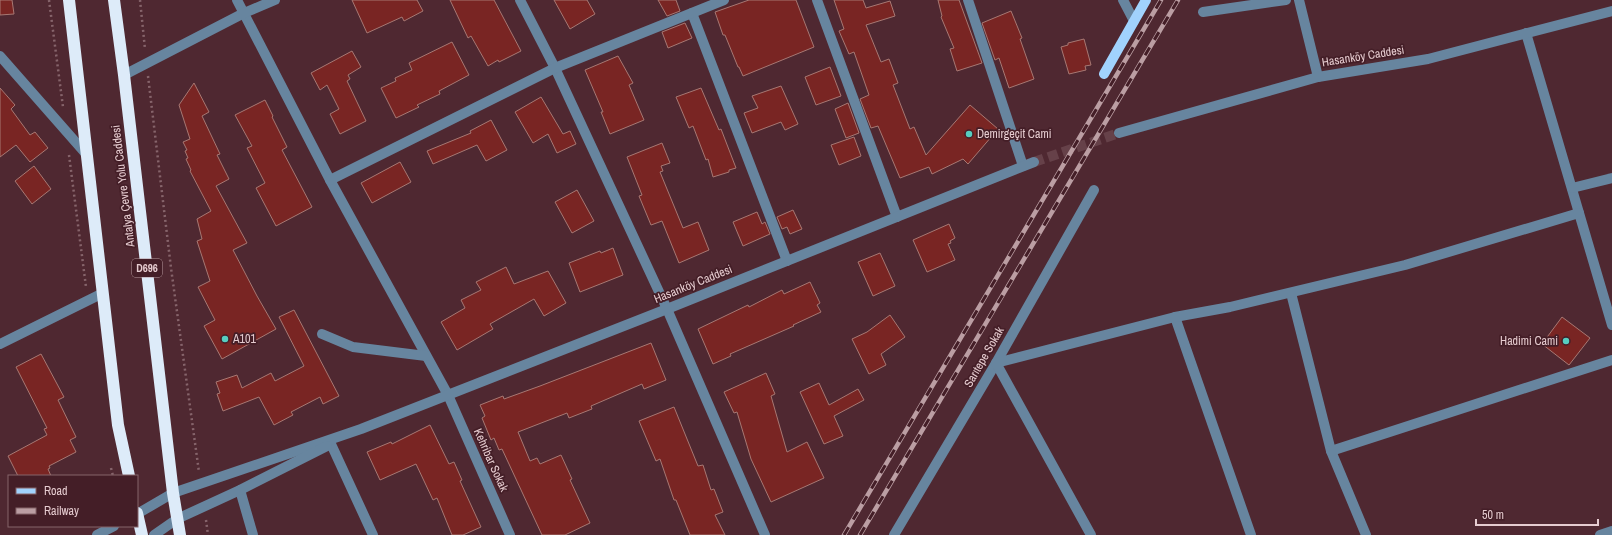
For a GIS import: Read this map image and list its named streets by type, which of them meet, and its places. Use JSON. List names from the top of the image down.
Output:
{
  "streets": {
    "highway": ["Antalya Çevre Yolu Caddesi", "D696"],
    "street": ["Hasanköy Caddesi", "Sarıtepe Sokak", "Kehribar Sokak"]
  },
  "crossings": [
    ["Hasanköy Caddesi", "Kehribar Sokak"]
  ],
  "places": ["Demirgeçit Cami", "A101", "Hadimi Cami"],
  "legend": ["Road", "Railway"],
  "scale_bar": "50 m"
}
